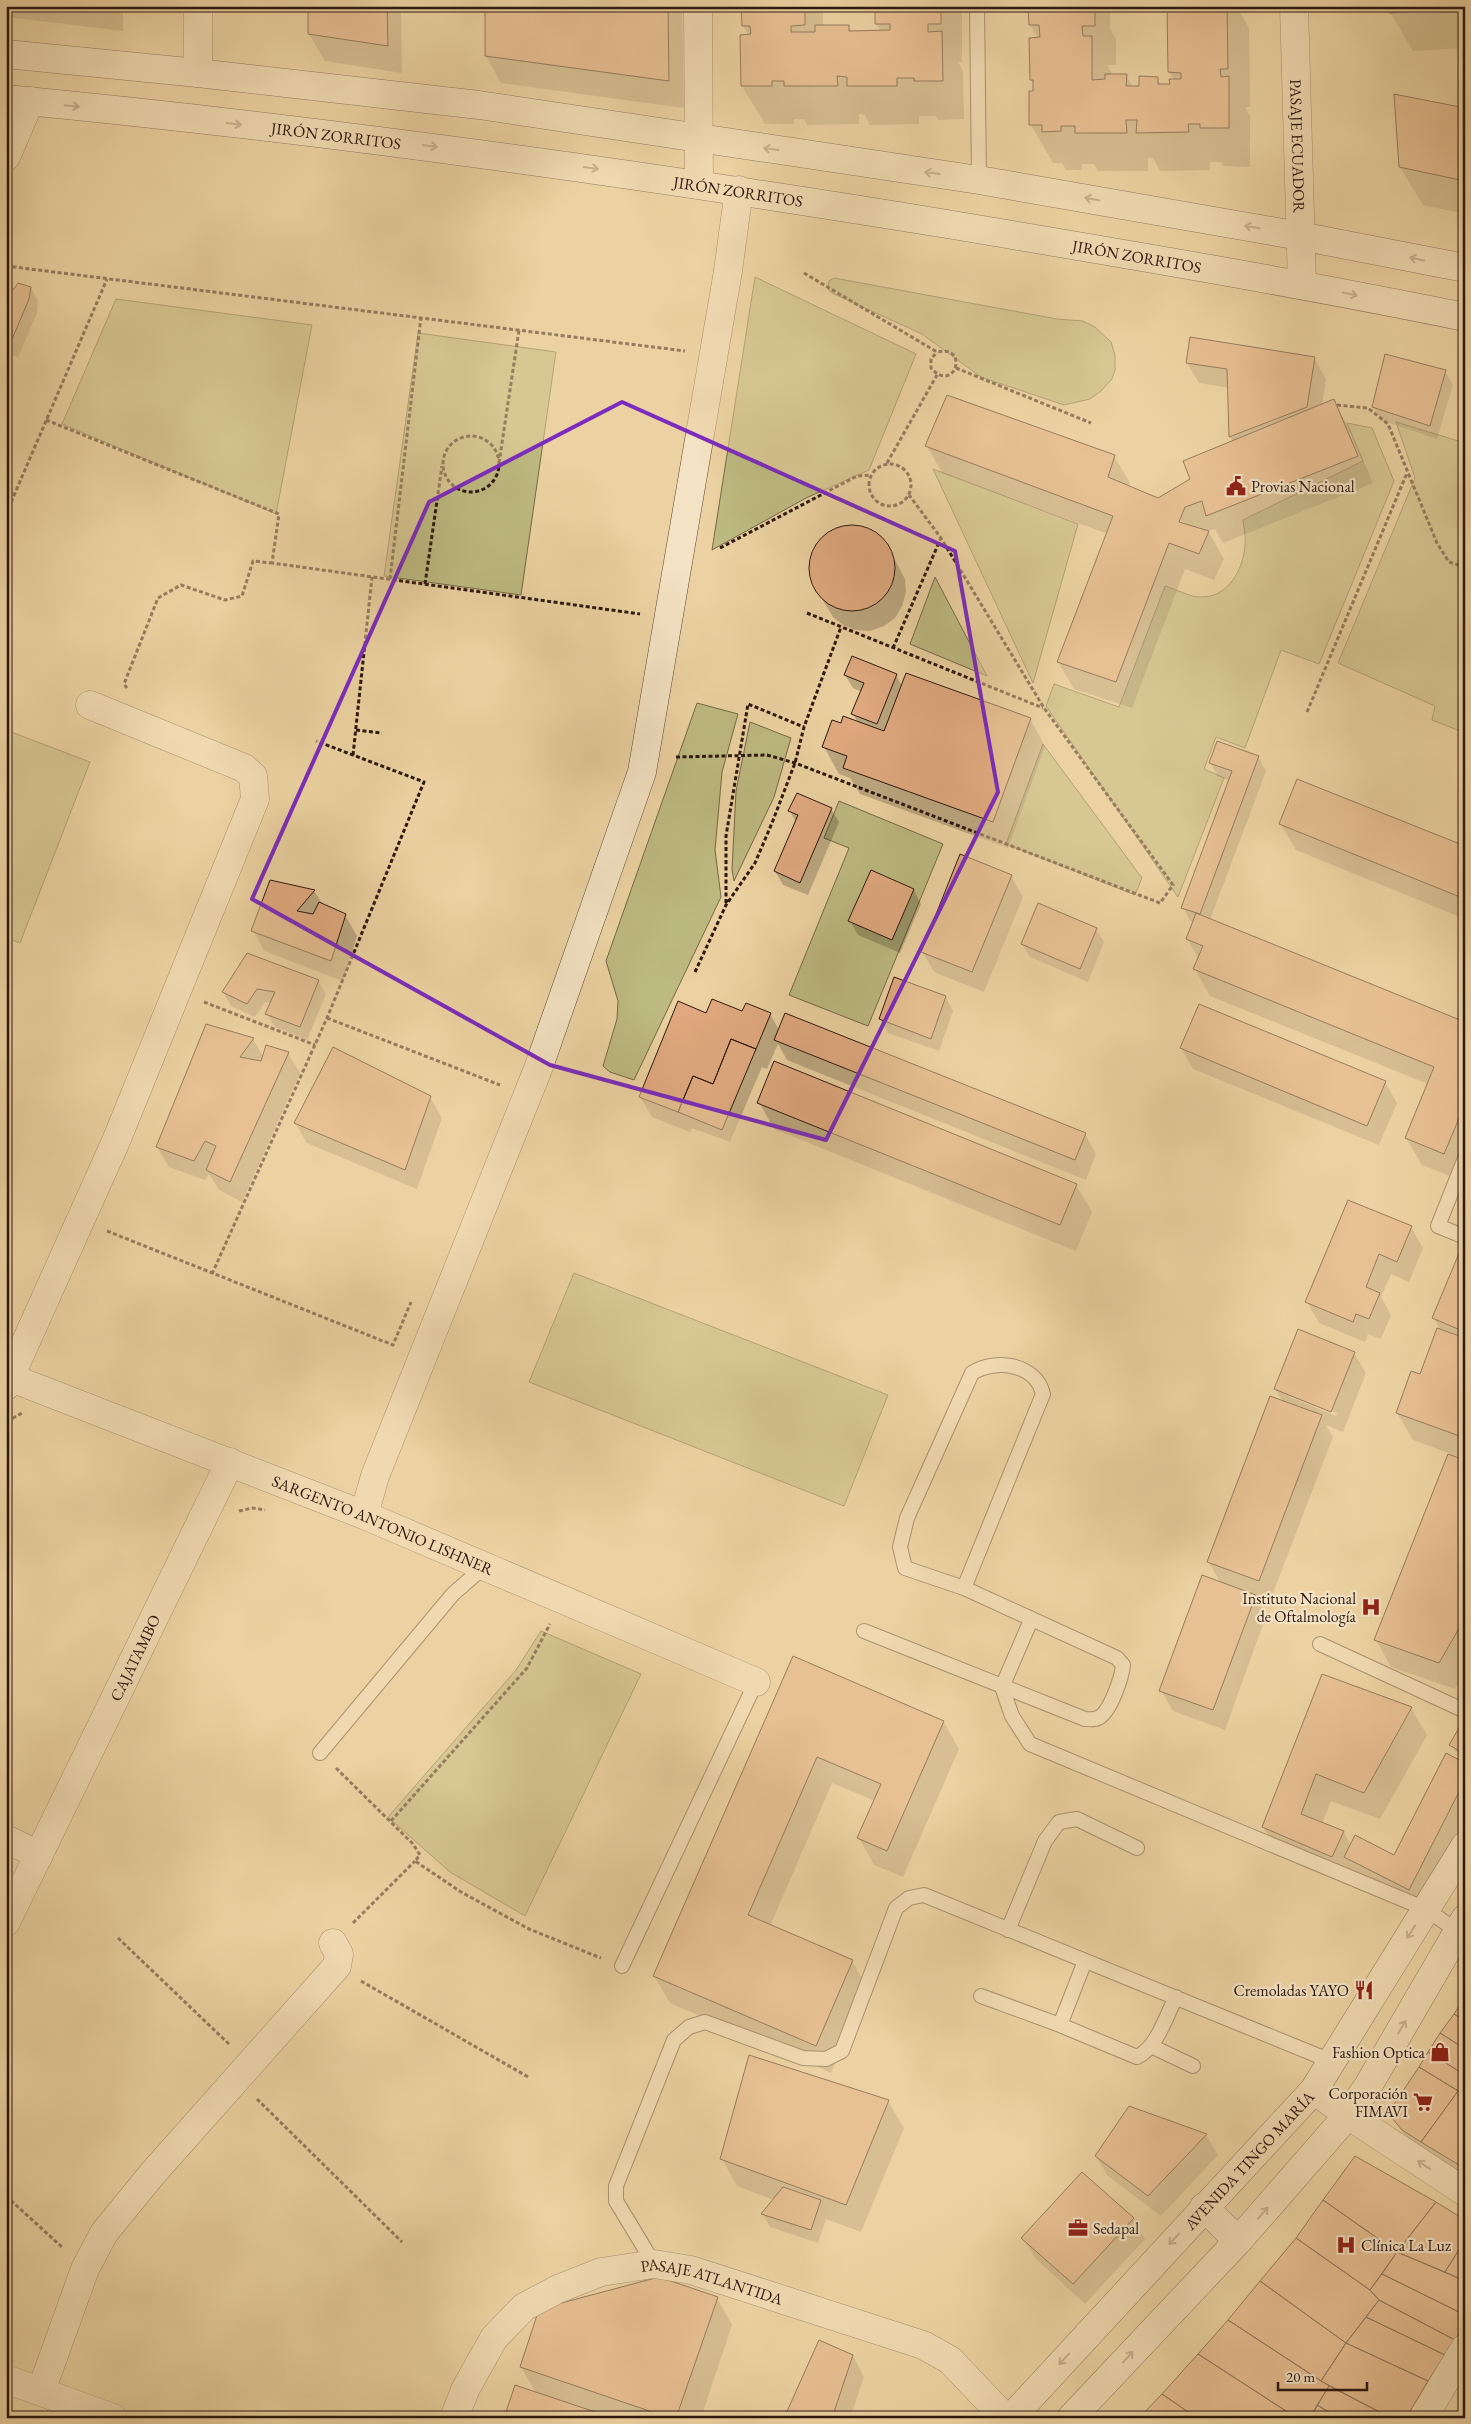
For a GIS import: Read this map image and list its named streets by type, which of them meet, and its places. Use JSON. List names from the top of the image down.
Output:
{
  "streets": {
    "street": [
      "JIRÓN ZORRITOS",
      "PASAJE ECUADOR",
      "SARGENTO ANTONIO LISHNER",
      "CAJATAMBO",
      "AVENIDA TINGO MARÍA",
      "PASAJE ATLANTIDA"
    ]
  },
  "crossings": [
    ["JIRÓN ZORRITOS", "PASAJE ECUADOR"],
    ["SARGENTO ANTONIO LISHNER", "CAJATAMBO"]
  ],
  "places": {
    "public building": ["Provias Nacional"],
    "hospital": ["Instituto Nacional de Oftalmología", "Clínica La Luz"],
    "restaurant": ["Cremoladas YAYO"],
    "shop": ["Fashion Optica"],
    "supermarket": ["Corporación FIMAVI"],
    "office": ["Sedapal"]
  },
  "scale_bar": "20 m"
}
